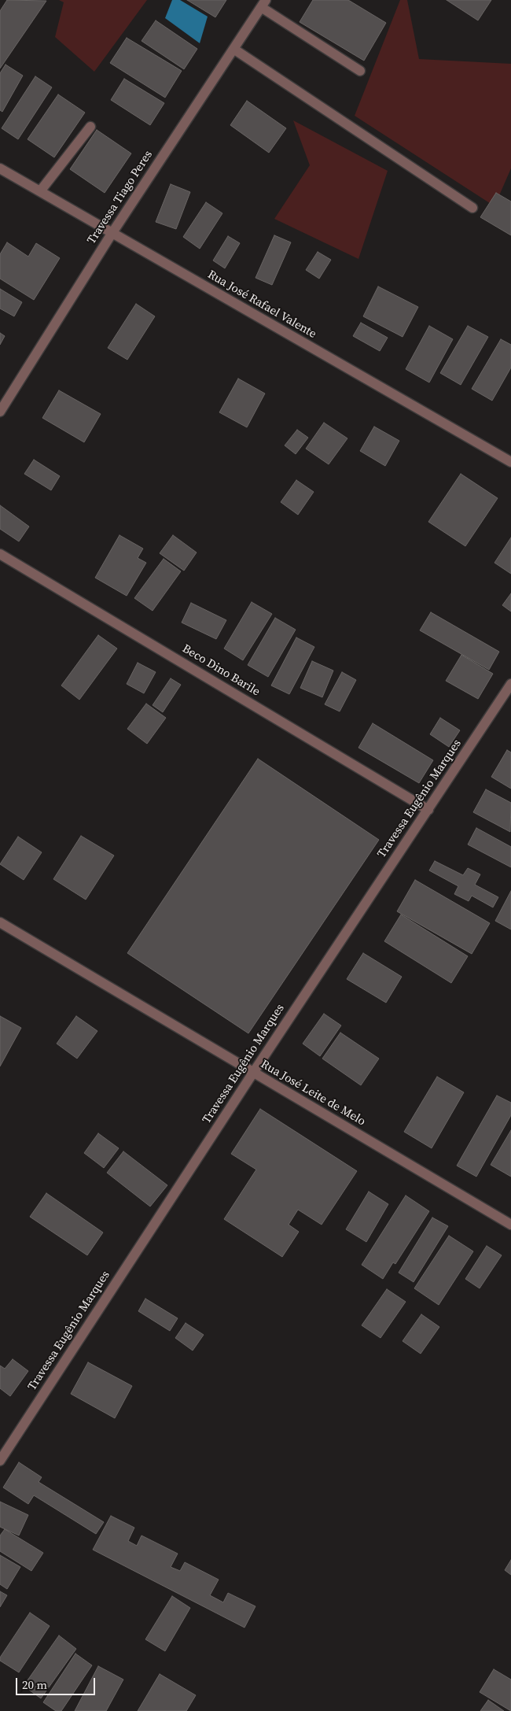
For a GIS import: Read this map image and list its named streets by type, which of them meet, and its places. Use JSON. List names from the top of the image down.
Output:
{
  "streets": {
    "street": [
      "Travessa Tiago Peres",
      "Rua José Rafael Valente",
      "Beco Dino Barile",
      "Travessa Eugênio Marques",
      "Rua José Leite de Melo"
    ]
  },
  "crossings": [
    ["Travessa Tiago Peres", "Rua José Rafael Valente"],
    ["Beco Dino Barile", "Travessa Eugênio Marques"],
    ["Travessa Eugênio Marques", "Rua José Leite de Melo"]
  ],
  "scale_bar": "20 m"
}
